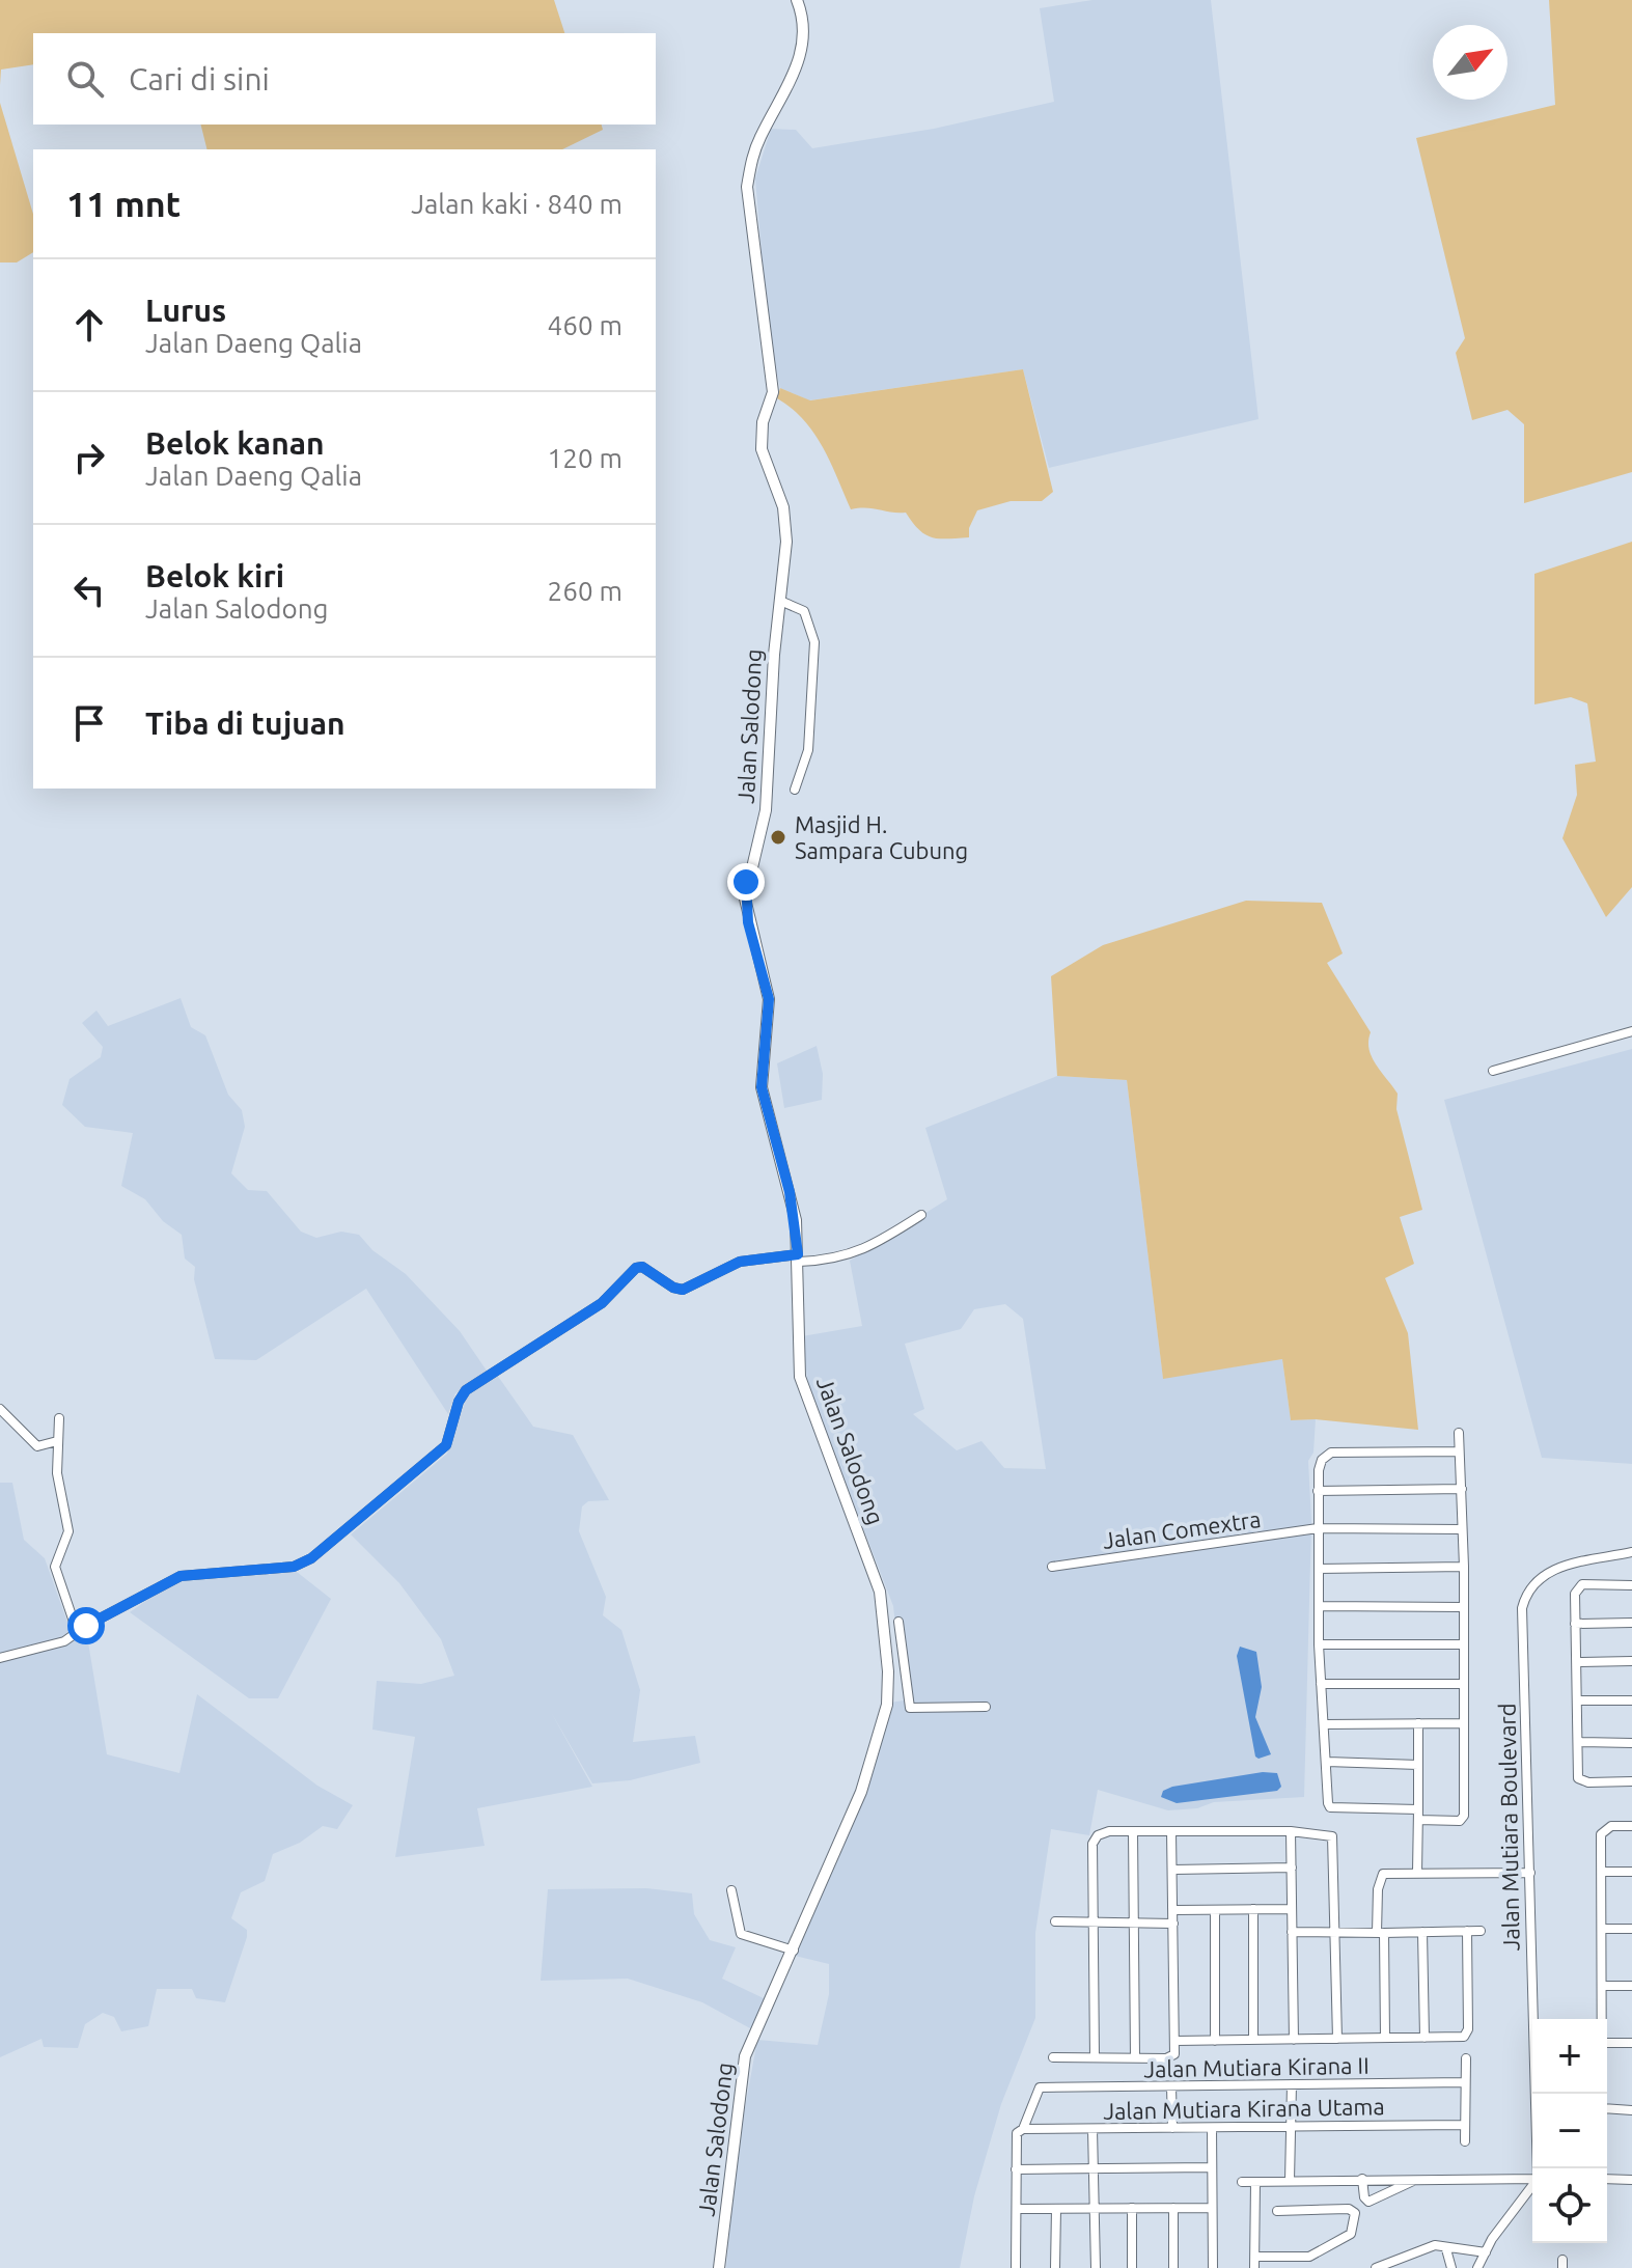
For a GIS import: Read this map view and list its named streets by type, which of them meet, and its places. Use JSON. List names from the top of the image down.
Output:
{
  "streets": {
    "street": [
      "Jalan Salodong",
      "Jalan Comextra",
      "Jalan Mutiara Boulevard",
      "Jalan Mutiara Kirana II",
      "Jalan Mutiara Kirana Utama"
    ]
  },
  "crossings": [
    ["Jalan Mutiara Kirana II", "Jalan Mutiara Kirana Utama"]
  ],
  "places": ["Masjid H. Sampara Cubung"],
  "north": "top right",
  "page": {
    "search": "Cari di sini",
    "heading": ["11 mnt", "Jalan kaki · 840 m"],
    "list": [
      ["Lurus", "Jalan Daeng Qalia", "460 m"],
      ["Belok kanan", "Jalan Daeng Qalia", "120 m"],
      ["Belok kiri", "Jalan Salodong", "260 m"],
      "Tiba di tujuan"
    ],
    "map_buttons": ["+", "−"]
  }
}
